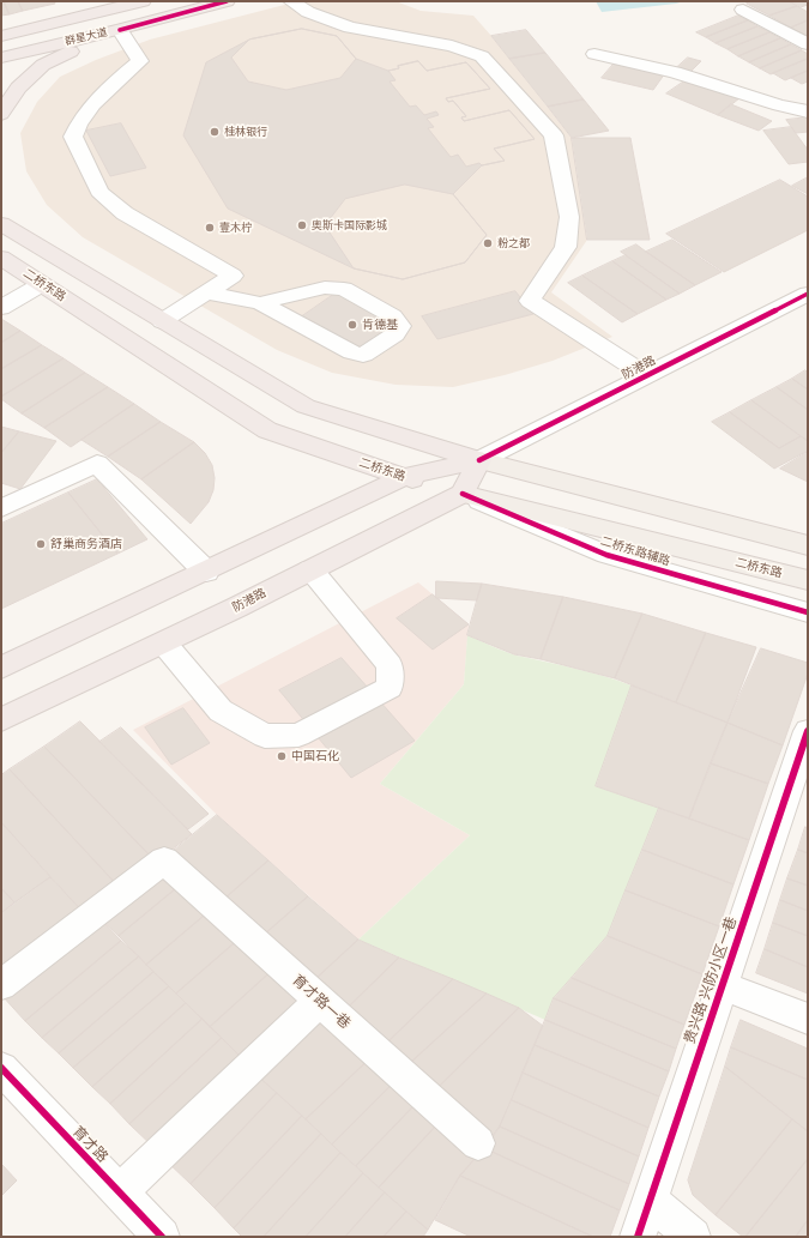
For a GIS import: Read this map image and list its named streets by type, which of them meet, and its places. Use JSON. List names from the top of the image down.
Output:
{
  "streets": {
    "highway": ["群星大道", "二桥东路", "防港路"],
    "street": [
      "二桥东路辅路",
      "贵兴路 兴防小区一巷",
      "育才路一巷",
      "育才路"
    ]
  },
  "crossings": [
    ["二桥东路", "防港路"],
    ["二桥东路", "二桥东路辅路"],
    ["防港路", "二桥东路辅路"]
  ],
  "places": [
    "桂林银行",
    "奥斯卡国际影城",
    "壹木柠",
    "粉之都",
    "肯德基",
    "舒巢商务酒店",
    "中国石化"
  ]
}
